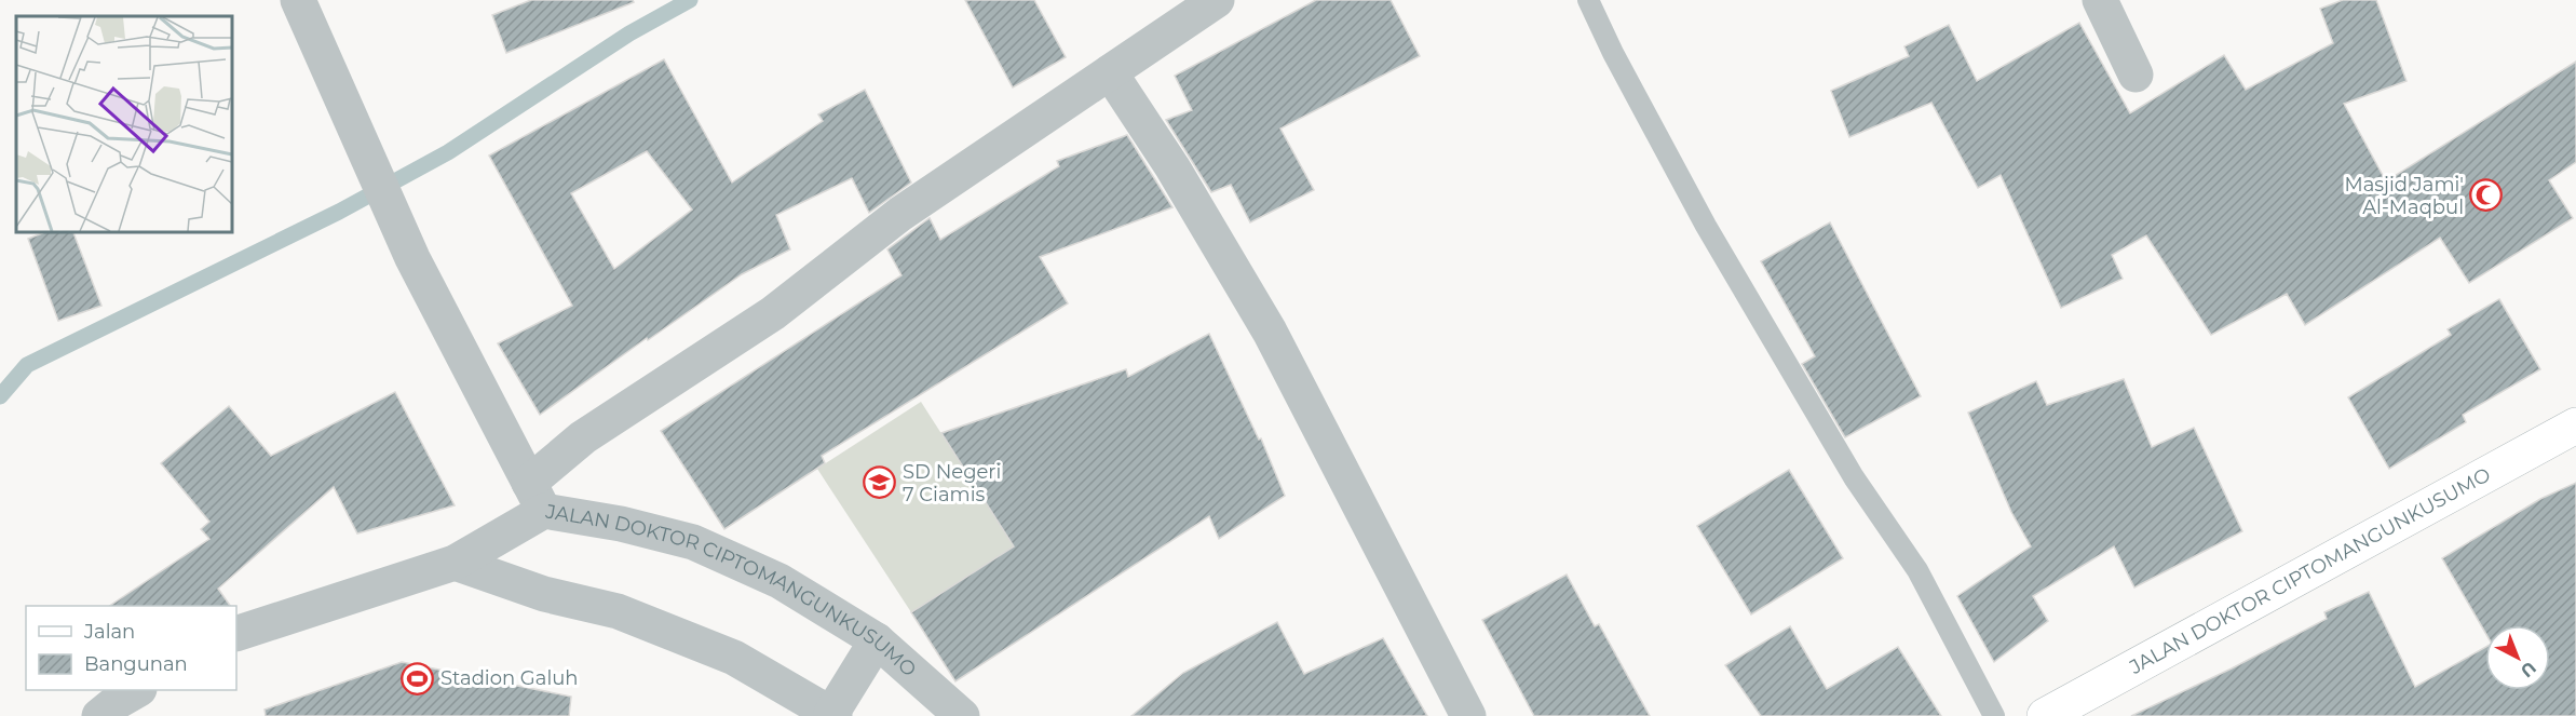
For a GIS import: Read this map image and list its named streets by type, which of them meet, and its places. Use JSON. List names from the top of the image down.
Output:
{
  "streets": {
    "main road": ["JALAN DOKTOR CIPTOMANGUNKUSUMO"]
  },
  "places": {
    "mosque": ["Masjid Jami' Al-Maqbul"],
    "school or university": ["SD Negeri 7 Ciamis"],
    "sports": ["Stadion Galuh"]
  },
  "legend": ["Jalan", "Bangunan"],
  "north": "bottom right"
}
